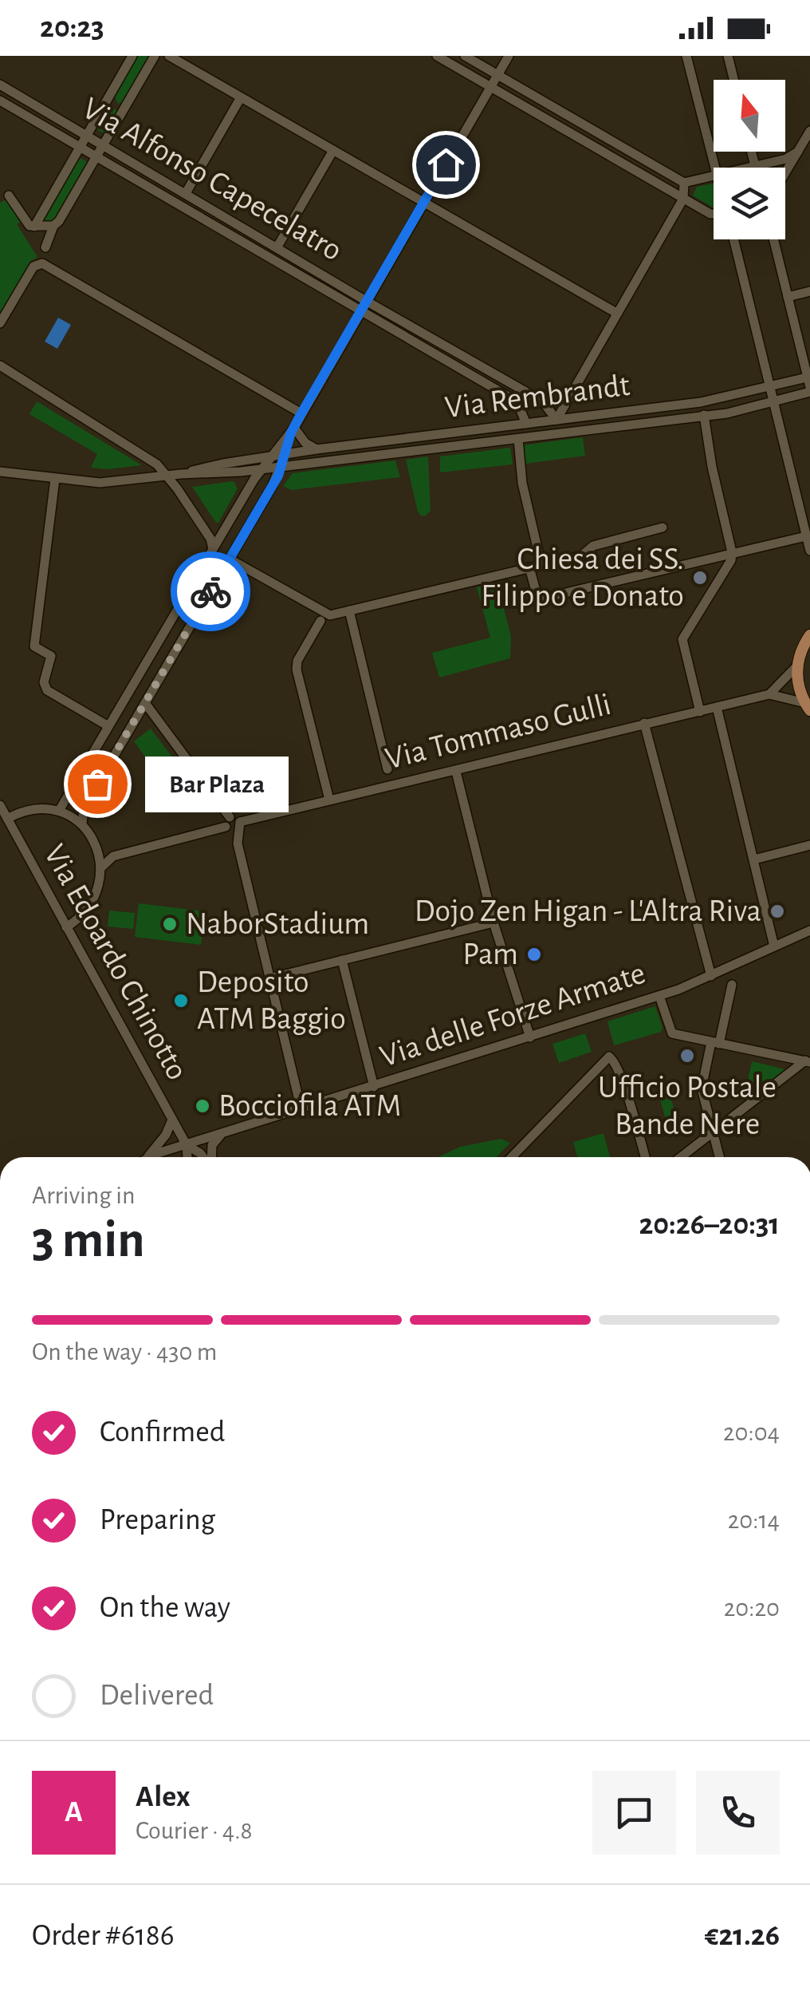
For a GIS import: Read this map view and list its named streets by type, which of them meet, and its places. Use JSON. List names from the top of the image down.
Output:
{
  "streets": {
    "street": [
      "Via Alfonso Capecelatro",
      "Via Rembrandt",
      "Via Tommaso Gulli",
      "Via Edoardo Chinotto",
      "Via delle Forze Armate"
    ]
  },
  "crossings": [
    ["Via Alfonso Capecelatro", "Via Rembrandt"],
    ["Via Edoardo Chinotto", "Via delle Forze Armate"]
  ],
  "places": [
    "Chiesa dei SS. Filippo e Donato",
    "Bar Plaza",
    "Dojo Zen Higan - L'Altra Riva",
    "NaborStadium",
    "Pam",
    "Deposito ATM Baggio",
    "Ufficio Postale Bande Nere",
    "Bocciofila ATM"
  ],
  "north": "top",
  "page": {
    "status": "20:23",
    "bubble": "Bar Plaza",
    "heading": ["3 min", "Arriving in", "20:26–20:31"],
    "panel": [
      "Alex",
      "Courier · 4.8",
      "Order #6186",
      "€21.26"
    ],
    "bar": "On the way · 430 m",
    "list": [
      ["Confirmed", "20:04"],
      ["Preparing", "20:14"],
      ["On the way", "20:20"],
      "Delivered"
    ],
    "round": "A"
  }
}
